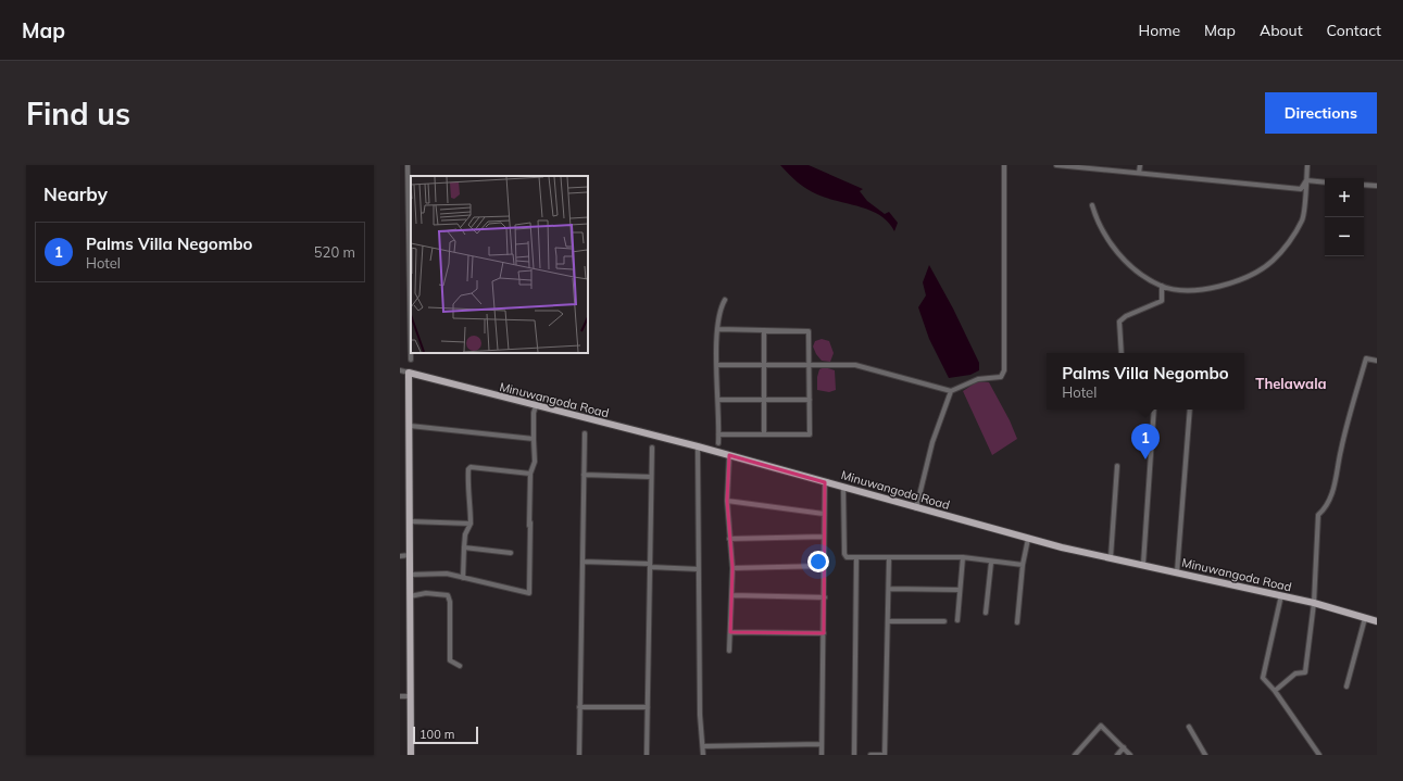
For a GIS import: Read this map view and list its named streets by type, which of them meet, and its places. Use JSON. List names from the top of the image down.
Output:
{
  "streets": {
    "main road": ["Minuwangoda Road"]
  },
  "districts": ["Thelawala"],
  "scale_bar": "100 m",
  "page": {
    "header": "Map",
    "nav": [
      "Home",
      "Map",
      "About",
      "Contact"
    ],
    "buttons": "Directions",
    "title": "Find us",
    "heading": "Nearby",
    "map_buttons": ["+", "−"],
    "list": [
      {
        "mark": "1",
        "name": "Palms Villa Negombo",
        "note": "Hotel",
        "value": "520 m"
      }
    ],
    "popup": ["Palms Villa Negombo", "Hotel"],
    "pins": "1",
    "scale": "100 m"
  }
}
